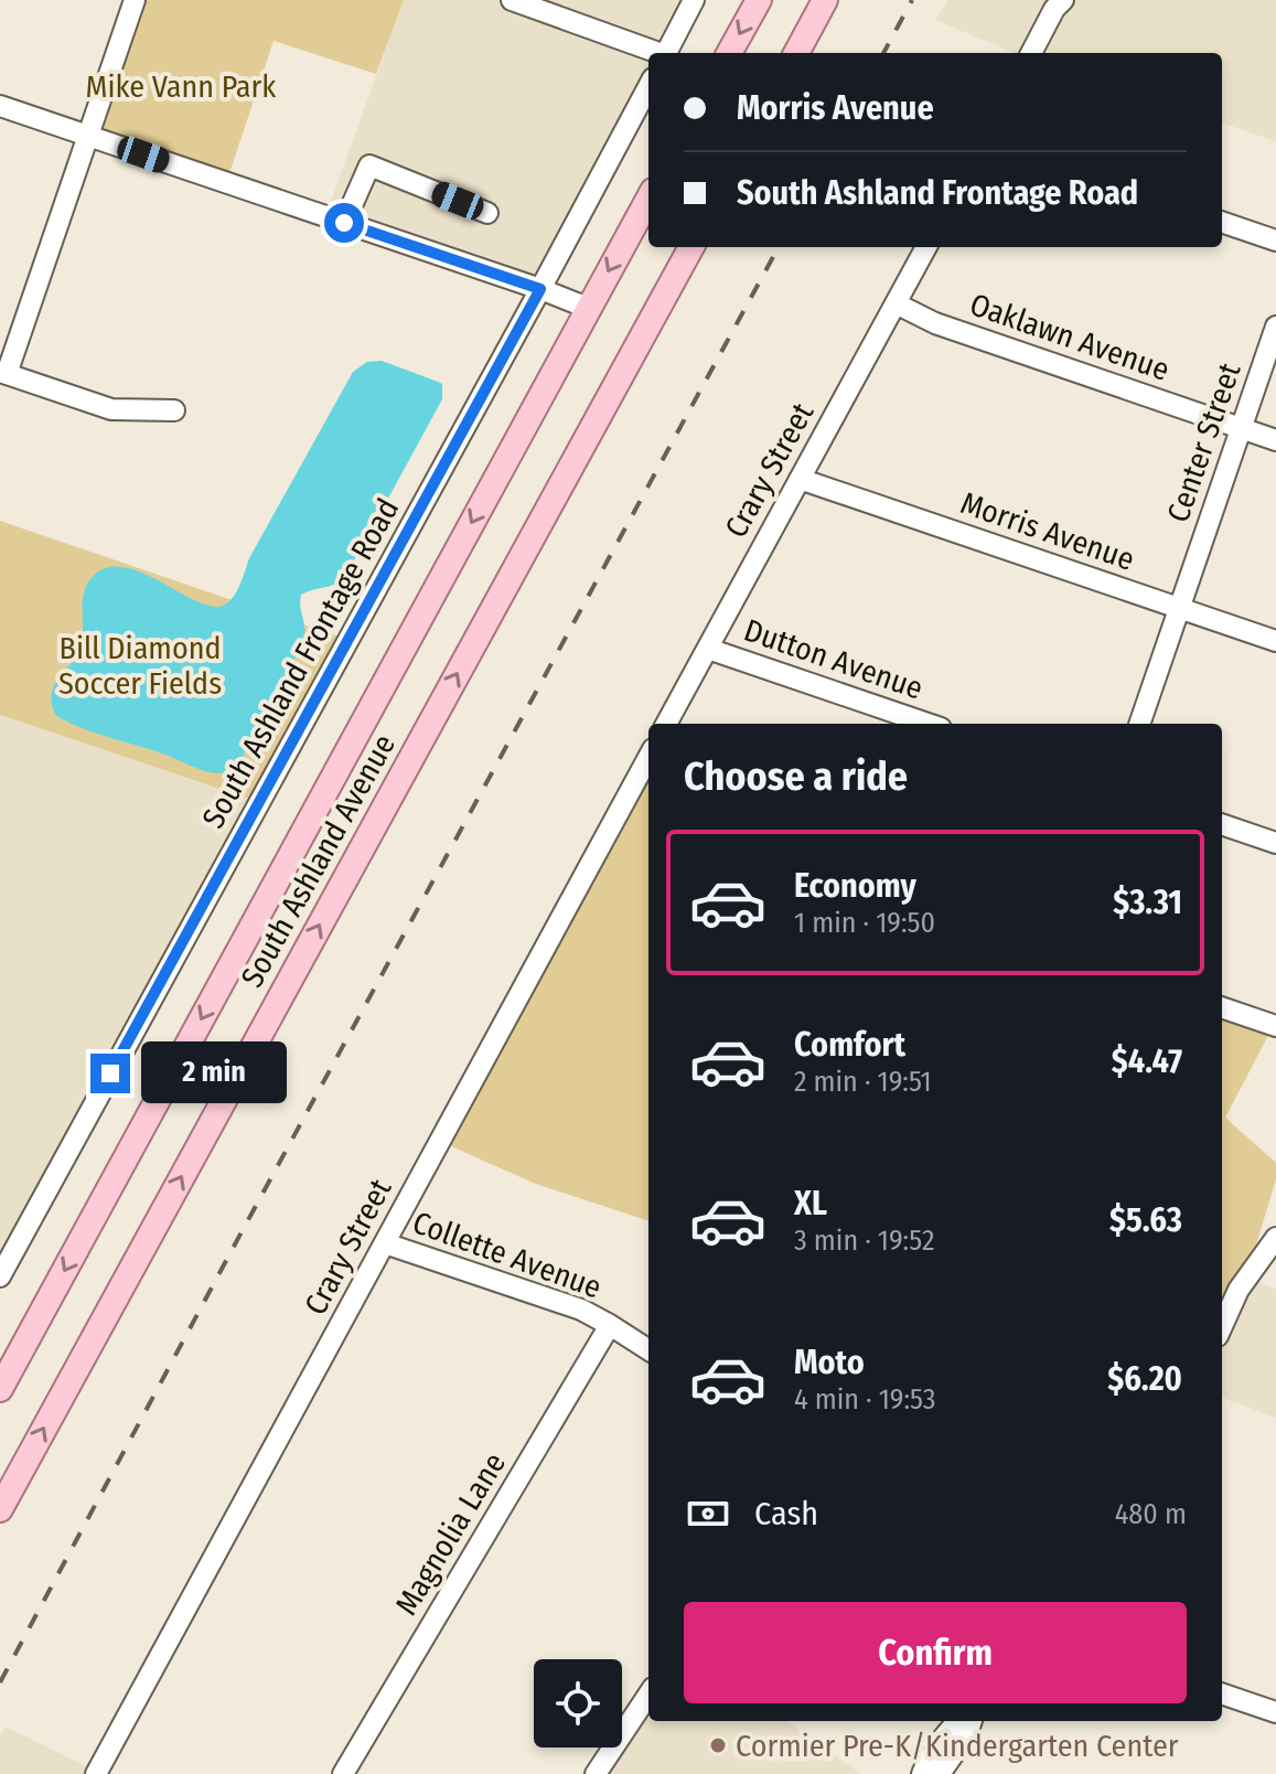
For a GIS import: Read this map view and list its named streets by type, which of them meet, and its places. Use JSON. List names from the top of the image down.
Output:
{
  "streets": {
    "main road": ["South Ashland Avenue"],
    "street": [
      "Oaklawn Avenue",
      "Center Street",
      "Crary Street",
      "Morris Avenue",
      "Dutton Avenue",
      "South Ashland Frontage Road",
      "Collette Avenue",
      "Magnolia Lane"
    ]
  },
  "crossings": [
    ["Oaklawn Avenue", "Center Street"],
    ["Oaklawn Avenue", "Crary Street"],
    ["Center Street", "Morris Avenue"],
    ["Crary Street", "Morris Avenue"],
    ["Crary Street", "Dutton Avenue"],
    ["Crary Street", "Collette Avenue"],
    ["Collette Avenue", "Magnolia Lane"]
  ],
  "parks": ["Mike Vann Park", "Bill Diamond Soccer Fields"],
  "places": ["Cormier Pre-K/Kindergarten Center"],
  "page": {
    "banner": ["Morris Avenue", "South Ashland Frontage Road"],
    "heading": "Choose a ride",
    "list": [
      {
        "name": "Economy",
        "note": "1 min · 19:50",
        "value": "$3.31"
      },
      {
        "name": "Comfort",
        "note": "2 min · 19:51",
        "value": "$4.47"
      },
      {
        "name": "XL",
        "note": "3 min · 19:52",
        "value": "$5.63"
      },
      {
        "name": "Moto",
        "note": "4 min · 19:53",
        "value": "$6.20"
      }
    ],
    "bubble": "2 min",
    "pay": ["Cash", "480 m"],
    "buttons": "Confirm"
  }
}
